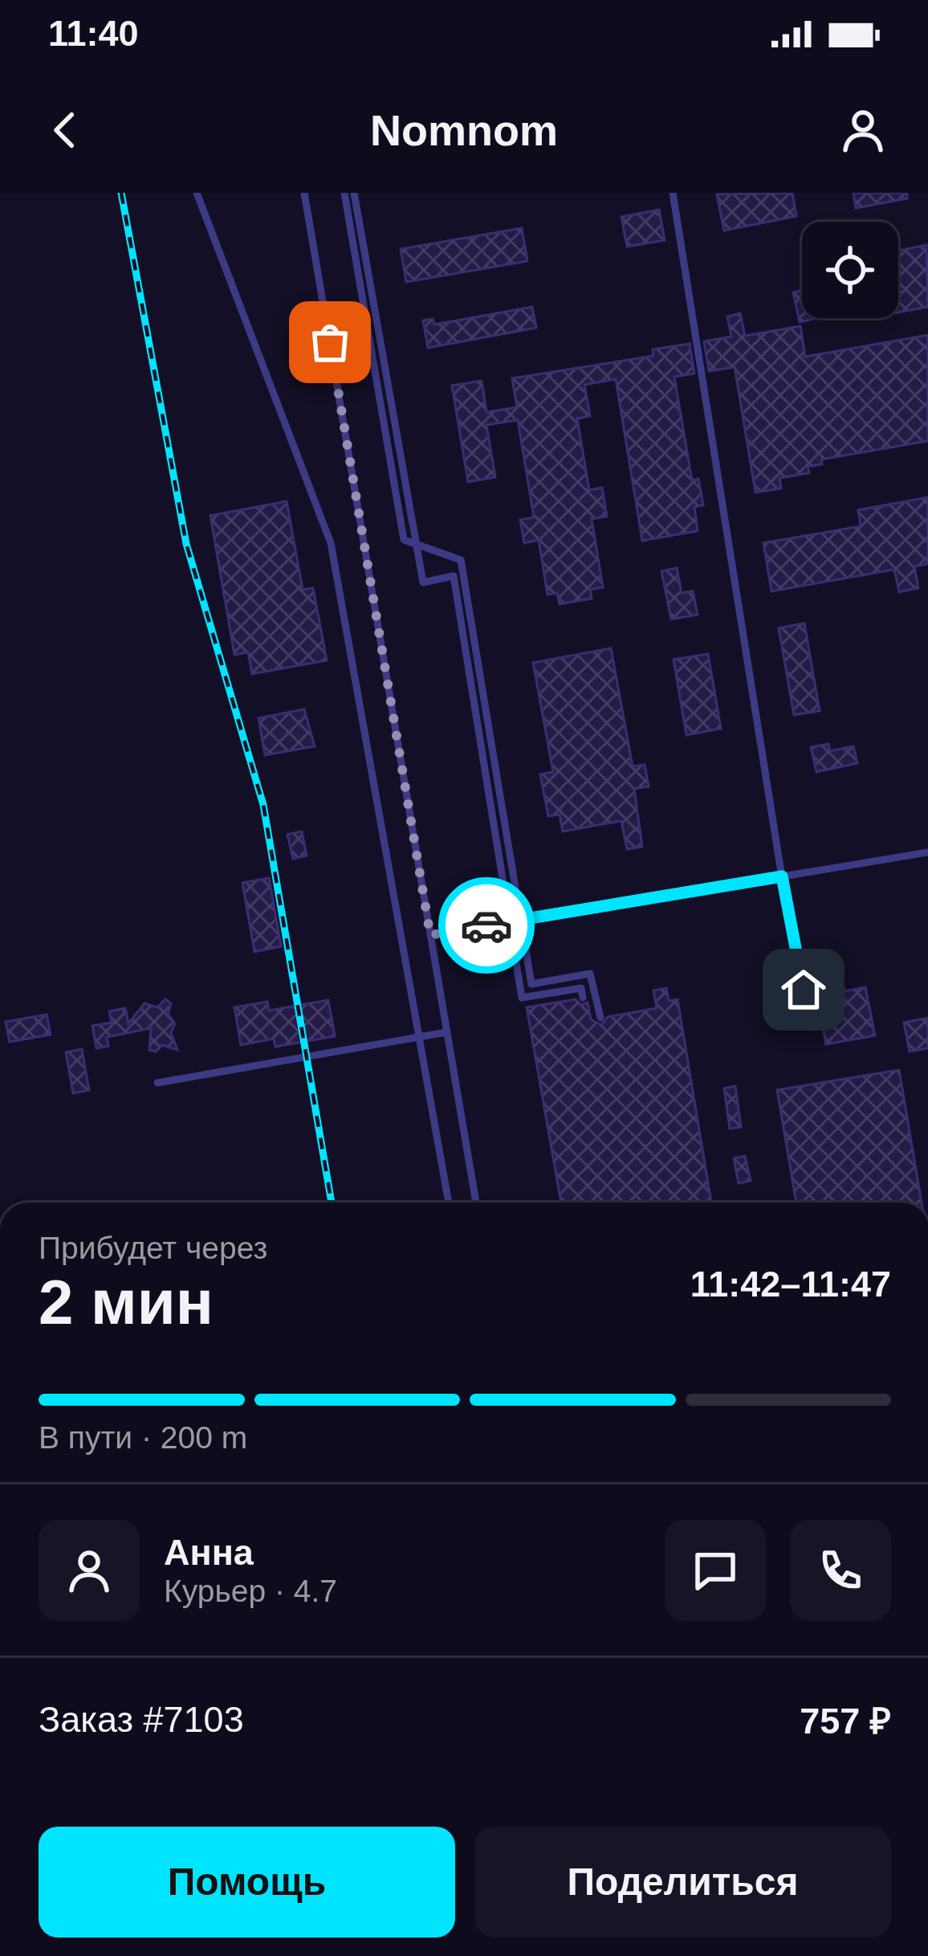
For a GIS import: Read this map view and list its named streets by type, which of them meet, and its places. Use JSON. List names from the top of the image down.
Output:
{
  "page": {
    "status": "11:40",
    "header": "Nomnom",
    "heading": ["2 мин", "Прибудет через", "11:42–11:47"],
    "panel": [
      "Анна",
      "Курьер · 4.7",
      "Заказ #7103",
      "757 ₽"
    ],
    "bar": "В пути · 200 m",
    "buttons": ["Помощь", "Поделиться"]
  }
}
